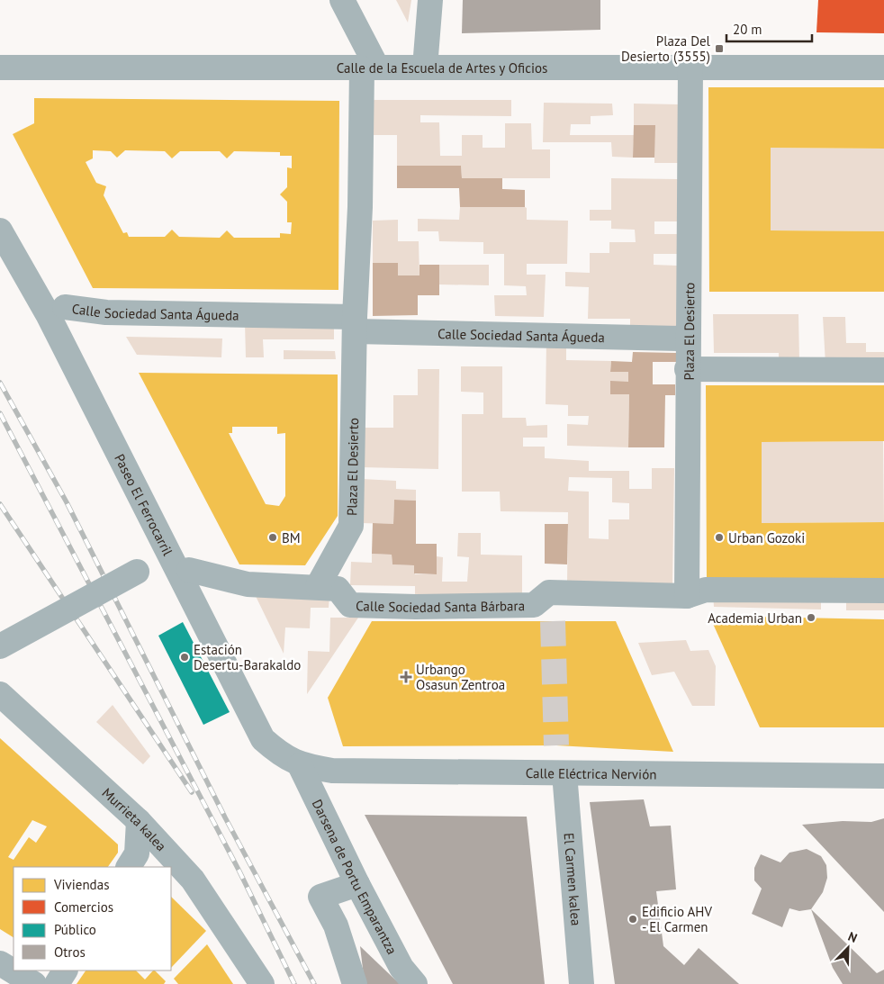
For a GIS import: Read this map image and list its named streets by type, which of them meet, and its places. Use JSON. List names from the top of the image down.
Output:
{
  "streets": {
    "street": [
      "Calle de la Escuela de Artes y Oficios",
      "Calle Sociedad Santa Águeda",
      "Plaza El Desierto",
      "Paseo El Ferrocarril",
      "Calle Sociedad Santa Bárbara",
      "Calle Eléctrica Nervión",
      "Murrieta kalea",
      "Darsena de Portu Emparantza",
      "El Carmen kalea"
    ]
  },
  "crossings": [
    ["Calle de la Escuela de Artes y Oficios", "Plaza El Desierto"],
    ["Calle Sociedad Santa Águeda", "Plaza El Desierto"],
    ["Plaza El Desierto", "Calle Sociedad Santa Bárbara"],
    ["Paseo El Ferrocarril", "Calle Eléctrica Nervión"],
    ["Paseo El Ferrocarril", "Darsena de Portu Emparantza"],
    ["Calle Eléctrica Nervión", "Darsena de Portu Emparantza"],
    ["Calle Eléctrica Nervión", "El Carmen kalea"]
  ],
  "places": {
    "transit": ["Plaza Del Desierto (3555)"],
    "other": [
      "BM",
      "Urban Gozoki",
      "Academia Urban",
      "Estación Desertu-Barakaldo",
      "Edificio AHV - El Carmen"
    ],
    "health": ["Urbango Osasun Zentroa"]
  },
  "legend": [
    "Viviendas",
    "Comercios",
    "Público",
    "Otros"
  ],
  "scale_bar": "20 m",
  "north": "top right"
}
